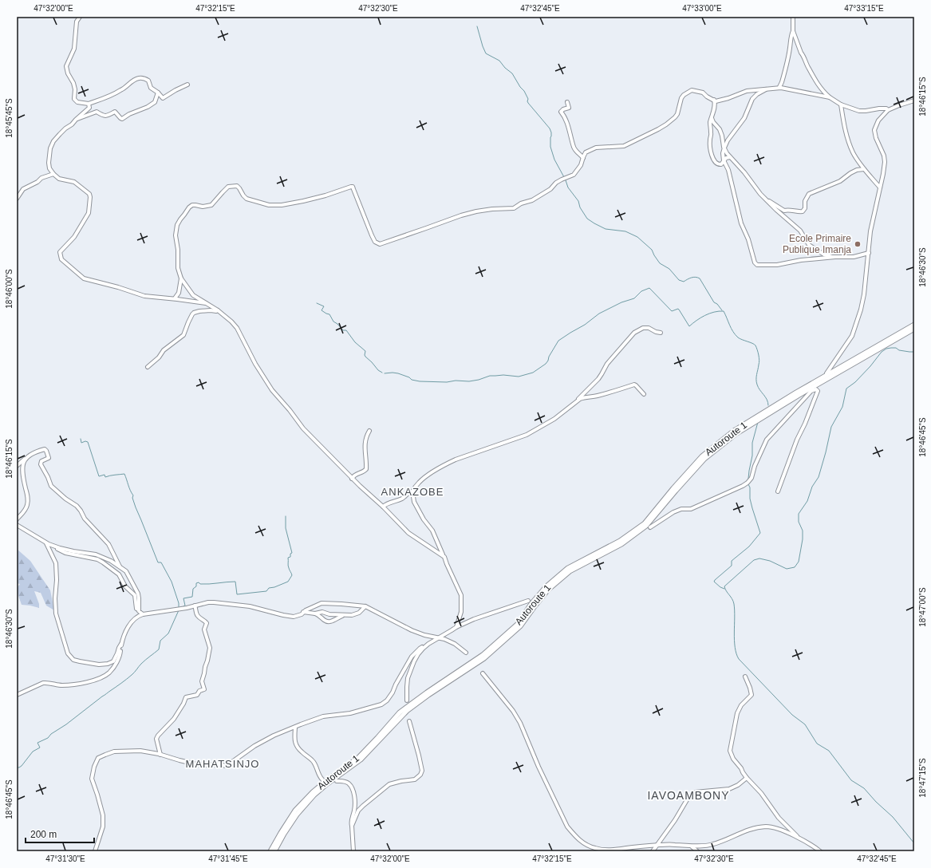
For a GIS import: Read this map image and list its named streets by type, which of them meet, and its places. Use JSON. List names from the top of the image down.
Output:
{
  "streets": {
    "main road": ["Autoroute 1"]
  },
  "districts": ["ANKAZOBE", "MAHATSINJO", "IAVOAMBONY"],
  "places": ["Ecole Primaire Publique Imanja"],
  "scale_bar": "200 m",
  "coordinates": [
    "47°32'00\"E",
    "47°32'15\"E",
    "47°32'30\"E",
    "47°32'45\"E",
    "47°33'00\"E",
    "47°33'15\"E",
    "18°46'15\"S",
    "18°45'45\"S",
    "18°46'30\"S",
    "18°46'00\"S",
    "18°46'45\"S",
    "18°47'00\"S",
    "18°47'15\"S",
    "47°31'30\"E",
    "47°31'45\"E"
  ]
}
